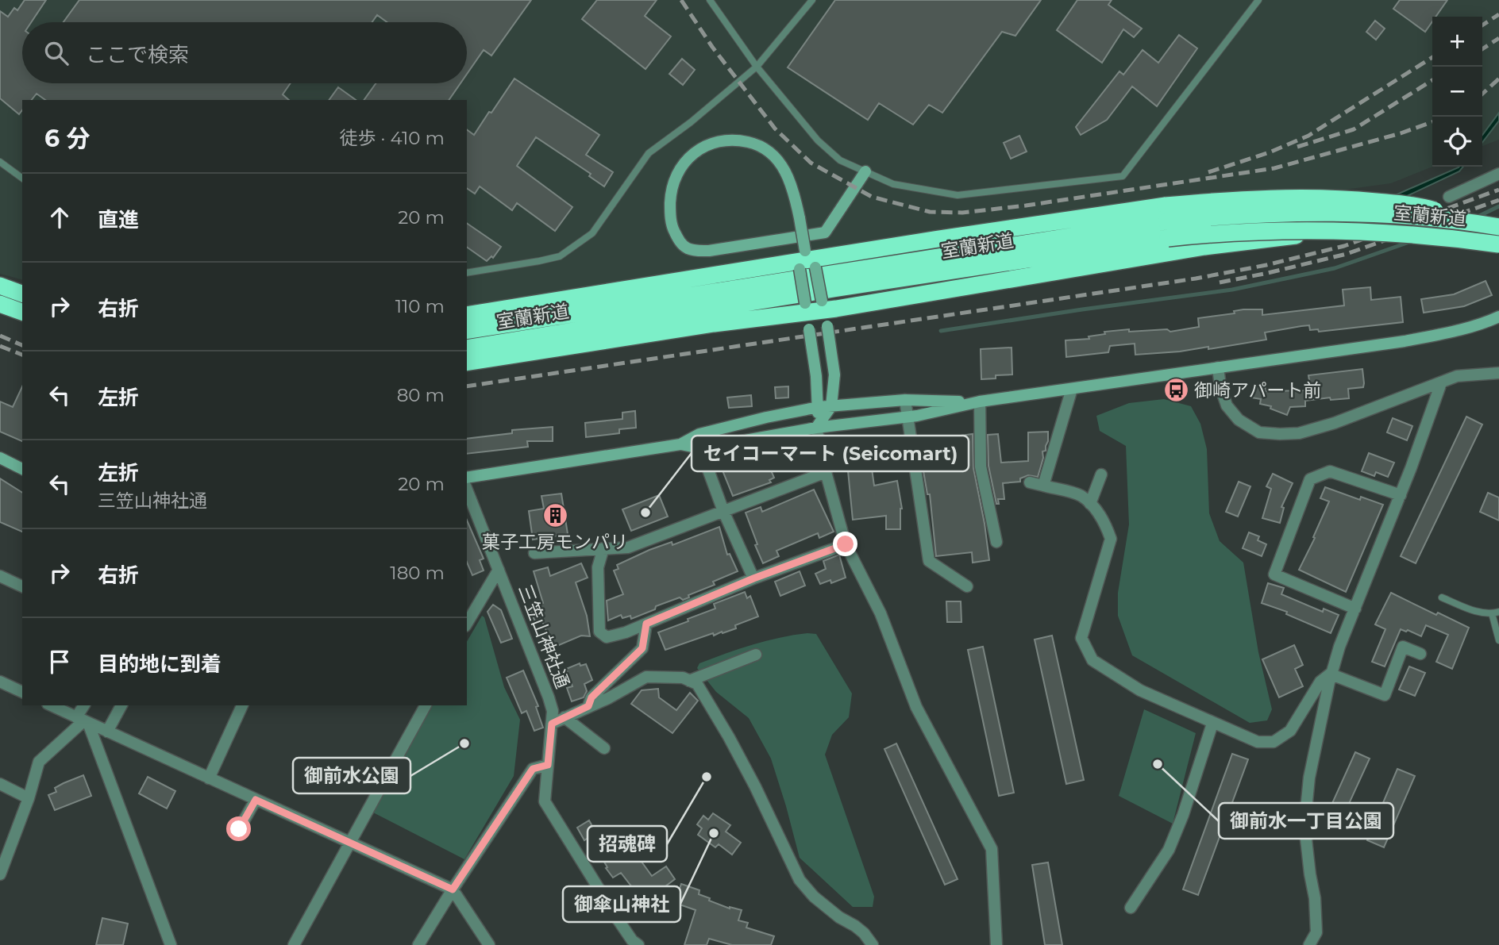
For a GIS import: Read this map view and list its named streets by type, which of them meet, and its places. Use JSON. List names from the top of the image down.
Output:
{
  "streets": {
    "highway": ["室蘭新道"],
    "street": ["三笠山神社通"]
  },
  "places": {
    "bus stop": ["御崎アパート前"],
    "other": [
      "セイコーマート (Seicomart)",
      "御前水公園",
      "御前水一丁目公園",
      "招魂碑",
      "御傘山神社"
    ],
    "building": ["菓子工房モンパリ"]
  },
  "page": {
    "map_buttons": ["+", "−"],
    "search": "ここで検索",
    "heading": ["6 分", "徒歩 · 410 m"],
    "list": [
      ["直進", "20 m"],
      ["右折", "110 m"],
      ["左折", "80 m"],
      ["左折", "三笠山神社通", "20 m"],
      ["右折", "180 m"],
      "目的地に到着"
    ]
  }
}
